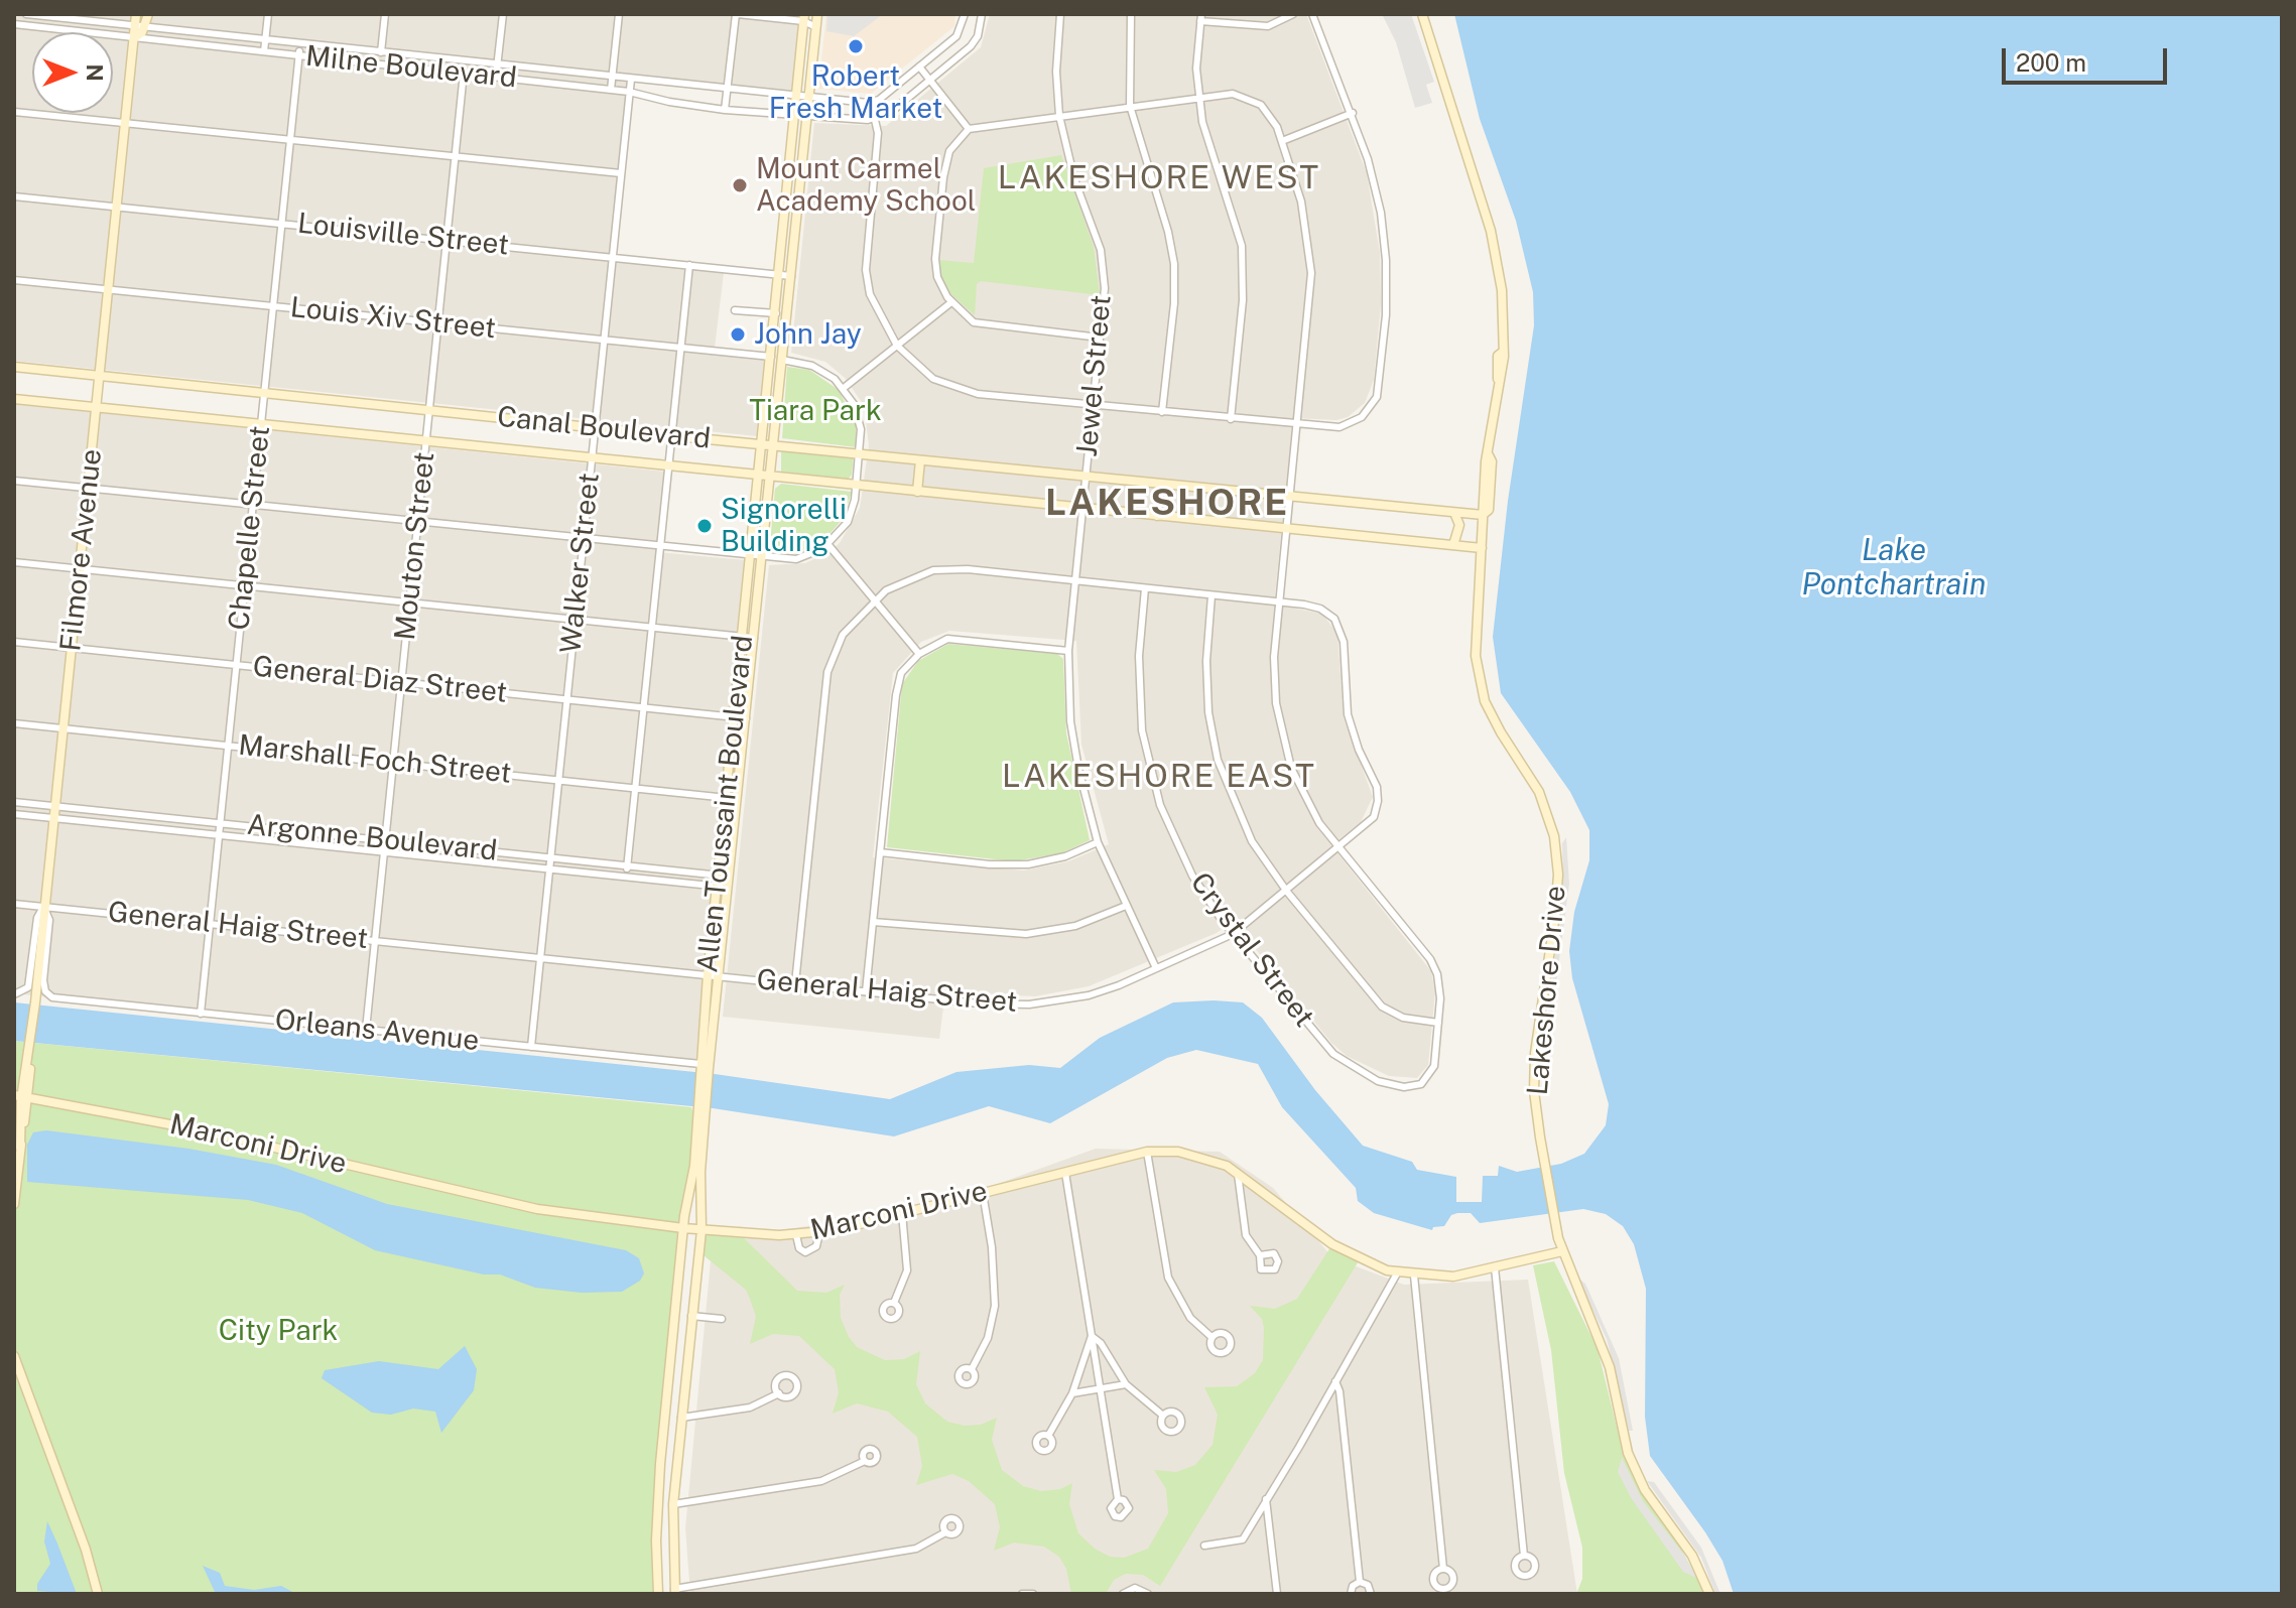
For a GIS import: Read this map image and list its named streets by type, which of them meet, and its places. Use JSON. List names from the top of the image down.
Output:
{
  "streets": {
    "street": [
      "Milne Boulevard",
      "Louisville Street",
      "Louis Xiv Street",
      "Jewel Street",
      "Canal Boulevard",
      "Chapelle Street",
      "Mouton Street",
      "Filmore Avenue",
      "Walker Street",
      "General Diaz Street",
      "Marshall Foch Street",
      "Allen Toussaint Boulevard",
      "Argonne Boulevard",
      "General Haig Street",
      "Crystal Street",
      "Lakeshore Drive",
      "Orleans Avenue",
      "Marconi Drive"
    ]
  },
  "crossings": [
    ["Milne Boulevard", "Chapelle Street"],
    ["Milne Boulevard", "Mouton Street"],
    ["Milne Boulevard", "Filmore Avenue"],
    ["Milne Boulevard", "Walker Street"],
    ["Milne Boulevard", "Allen Toussaint Boulevard"],
    ["Louisville Street", "Chapelle Street"],
    ["Louisville Street", "Mouton Street"],
    ["Louisville Street", "Filmore Avenue"],
    ["Louisville Street", "Walker Street"],
    ["Louisville Street", "Allen Toussaint Boulevard"],
    ["Louis Xiv Street", "Chapelle Street"],
    ["Louis Xiv Street", "Mouton Street"],
    ["Louis Xiv Street", "Filmore Avenue"],
    ["Louis Xiv Street", "Walker Street"],
    ["Louis Xiv Street", "Allen Toussaint Boulevard"],
    ["Jewel Street", "Canal Boulevard"],
    ["Jewel Street", "General Haig Street"],
    ["Canal Boulevard", "Chapelle Street"],
    ["Canal Boulevard", "Mouton Street"],
    ["Canal Boulevard", "Filmore Avenue"],
    ["Canal Boulevard", "Walker Street"],
    ["Canal Boulevard", "Allen Toussaint Boulevard"],
    ["Canal Boulevard", "Lakeshore Drive"],
    ["Chapelle Street", "General Diaz Street"],
    ["Chapelle Street", "Marshall Foch Street"],
    ["Chapelle Street", "Argonne Boulevard"],
    ["Chapelle Street", "General Haig Street"],
    ["Chapelle Street", "Orleans Avenue"],
    ["Mouton Street", "General Diaz Street"],
    ["Mouton Street", "Marshall Foch Street"],
    ["Mouton Street", "Argonne Boulevard"],
    ["Mouton Street", "General Haig Street"],
    ["Mouton Street", "Orleans Avenue"],
    ["Filmore Avenue", "General Diaz Street"],
    ["Filmore Avenue", "Marshall Foch Street"],
    ["Filmore Avenue", "Argonne Boulevard"],
    ["Filmore Avenue", "General Haig Street"],
    ["Filmore Avenue", "Orleans Avenue"],
    ["Filmore Avenue", "Marconi Drive"],
    ["Walker Street", "General Diaz Street"],
    ["Walker Street", "Marshall Foch Street"],
    ["Walker Street", "Argonne Boulevard"],
    ["Walker Street", "General Haig Street"],
    ["Walker Street", "Orleans Avenue"],
    ["General Diaz Street", "Allen Toussaint Boulevard"],
    ["Marshall Foch Street", "Allen Toussaint Boulevard"],
    ["Allen Toussaint Boulevard", "Argonne Boulevard"],
    ["Allen Toussaint Boulevard", "General Haig Street"],
    ["Allen Toussaint Boulevard", "Orleans Avenue"],
    ["Allen Toussaint Boulevard", "Marconi Drive"],
    ["General Haig Street", "Crystal Street"],
    ["General Haig Street", "Orleans Avenue"],
    ["Lakeshore Drive", "Marconi Drive"]
  ],
  "districts": ["LAKESHORE WEST", "LAKESHORE", "LAKESHORE EAST"],
  "water": ["Lake Pontchartrain"],
  "parks": ["Tiara Park", "City Park"],
  "places": [
    "Robert Fresh Market",
    "Mount Carmel Academy School",
    "John Jay",
    "Signorelli Building"
  ],
  "scale_bar": "200 m",
  "north": "right"
}
